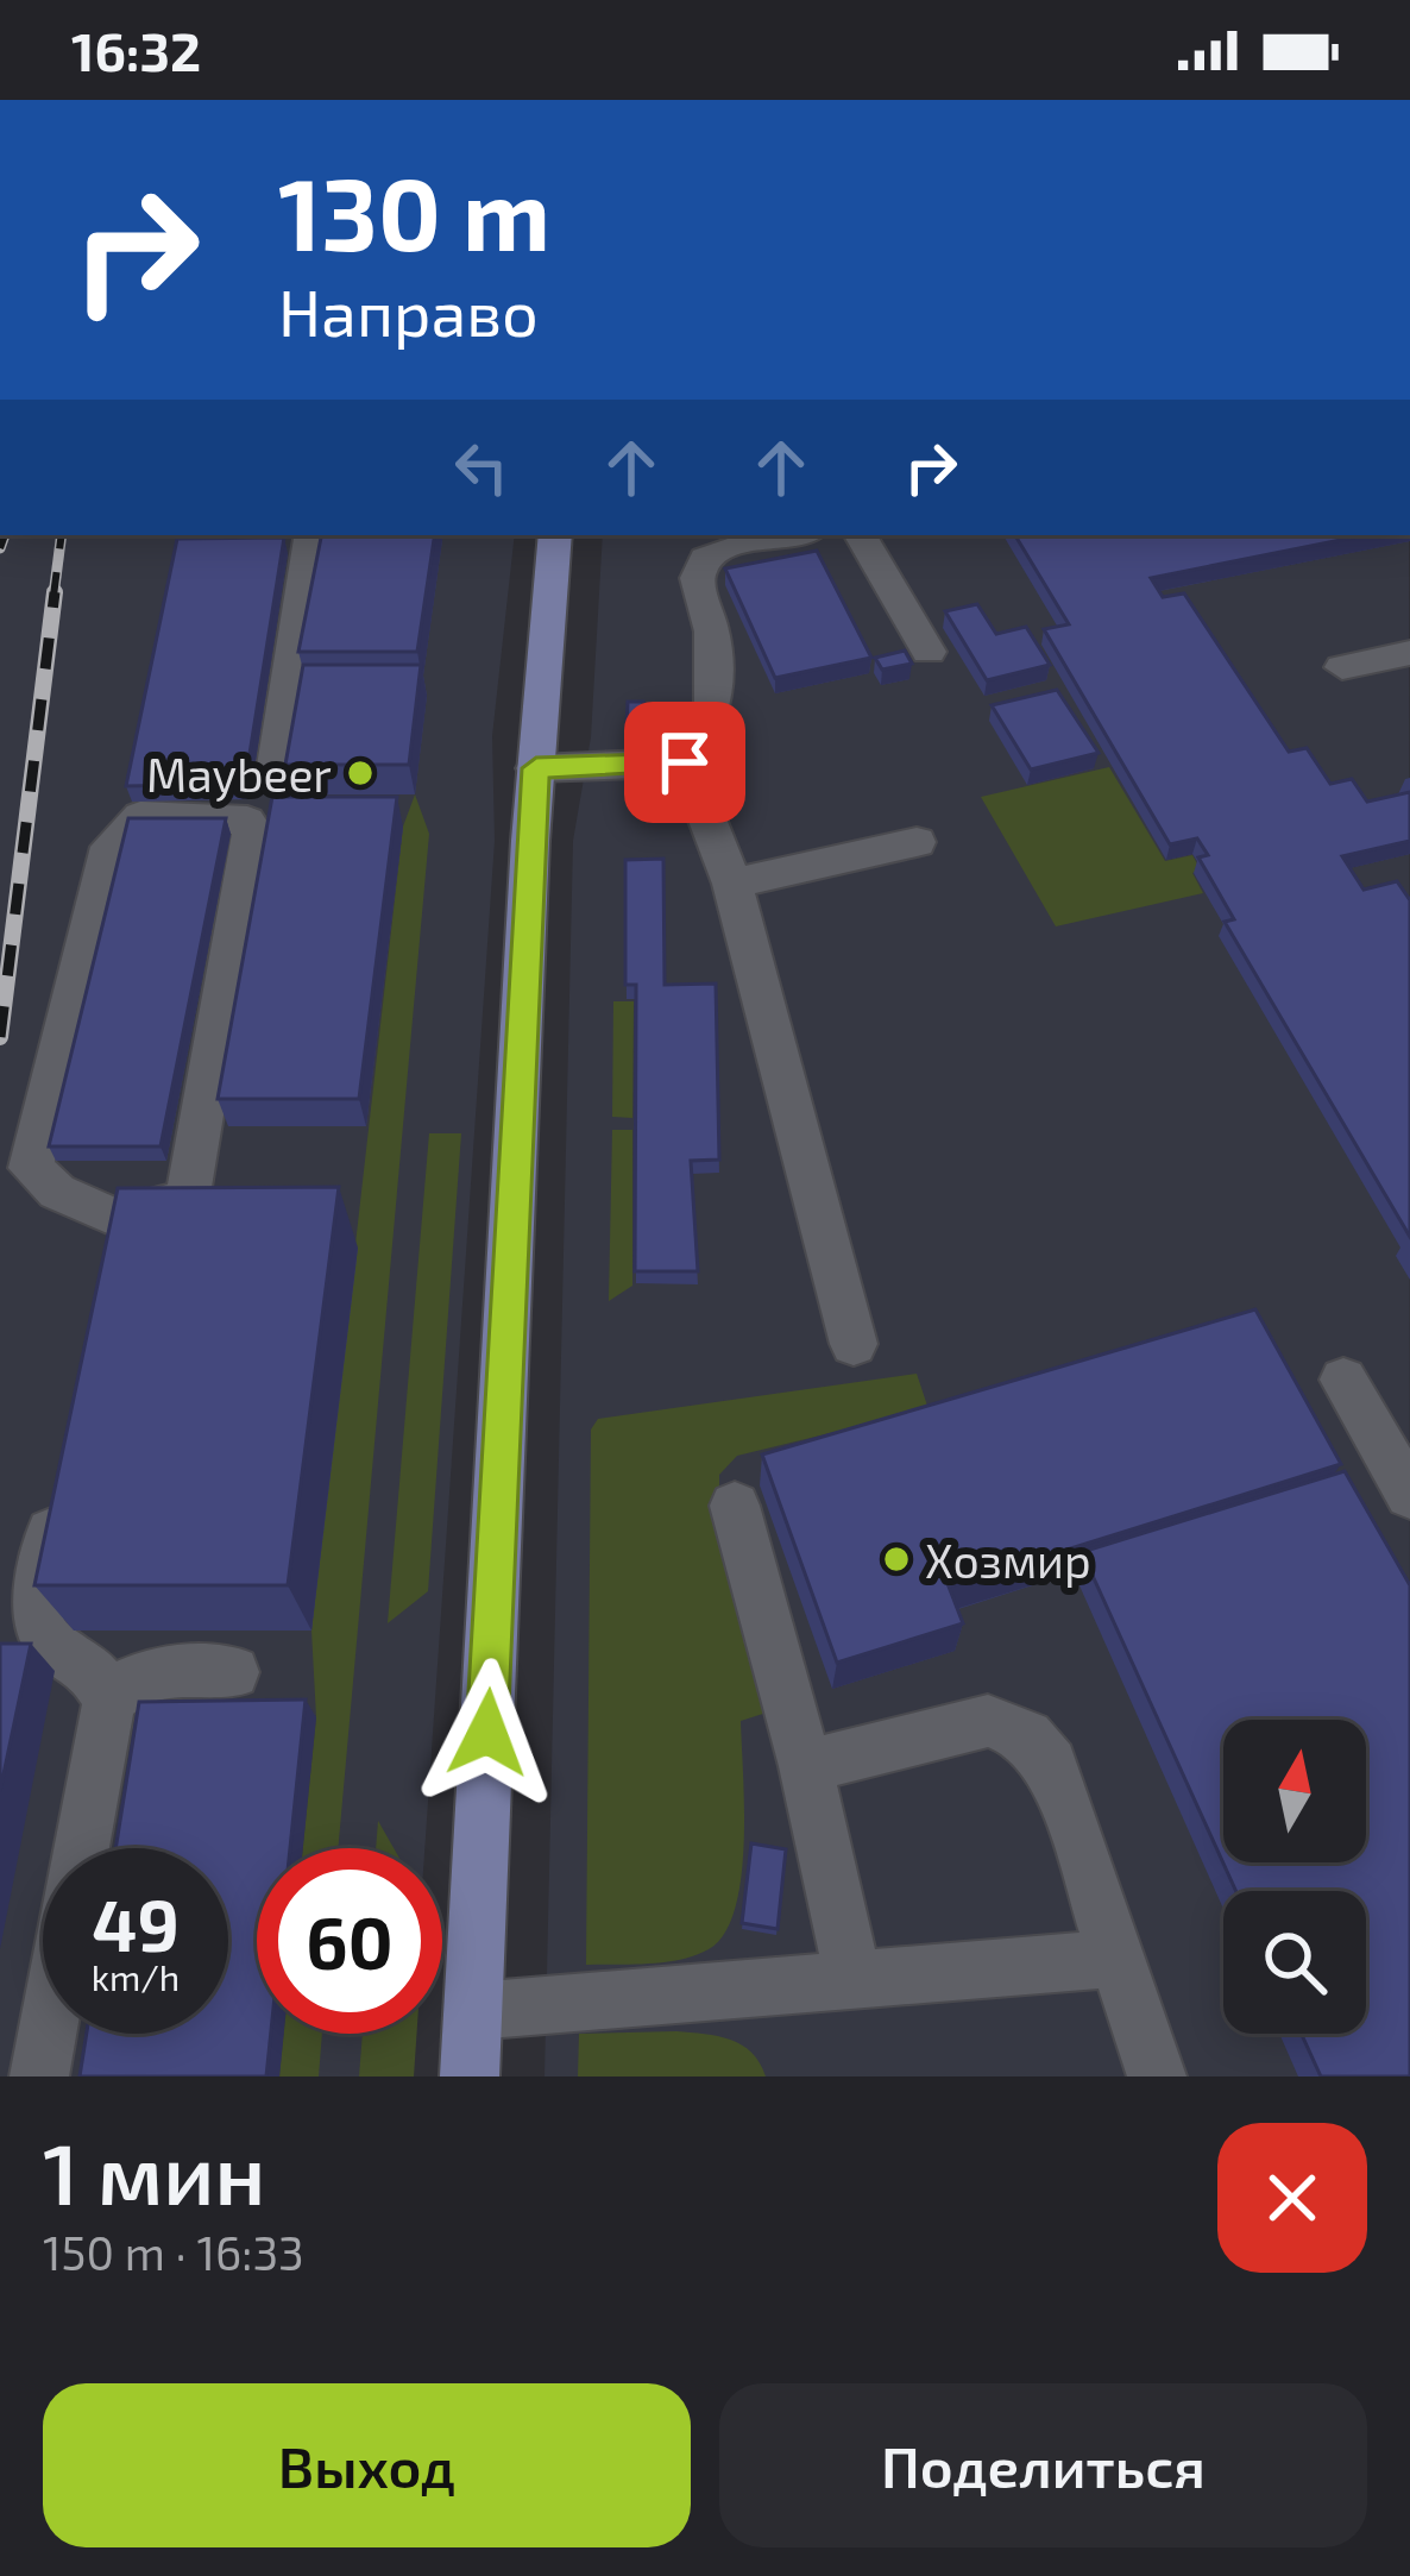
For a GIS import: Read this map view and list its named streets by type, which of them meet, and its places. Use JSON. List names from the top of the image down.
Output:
{
  "places": ["Maybeer", "Хозмир"],
  "north": "top",
  "page": {
    "status": "16:32",
    "turn": ["130 m", "Направо"],
    "speed": "49 km/h",
    "limit": "60",
    "heading": ["1 мин", "150 m · 16:33"],
    "buttons": ["Выход", "Поделиться"]
  }
}
